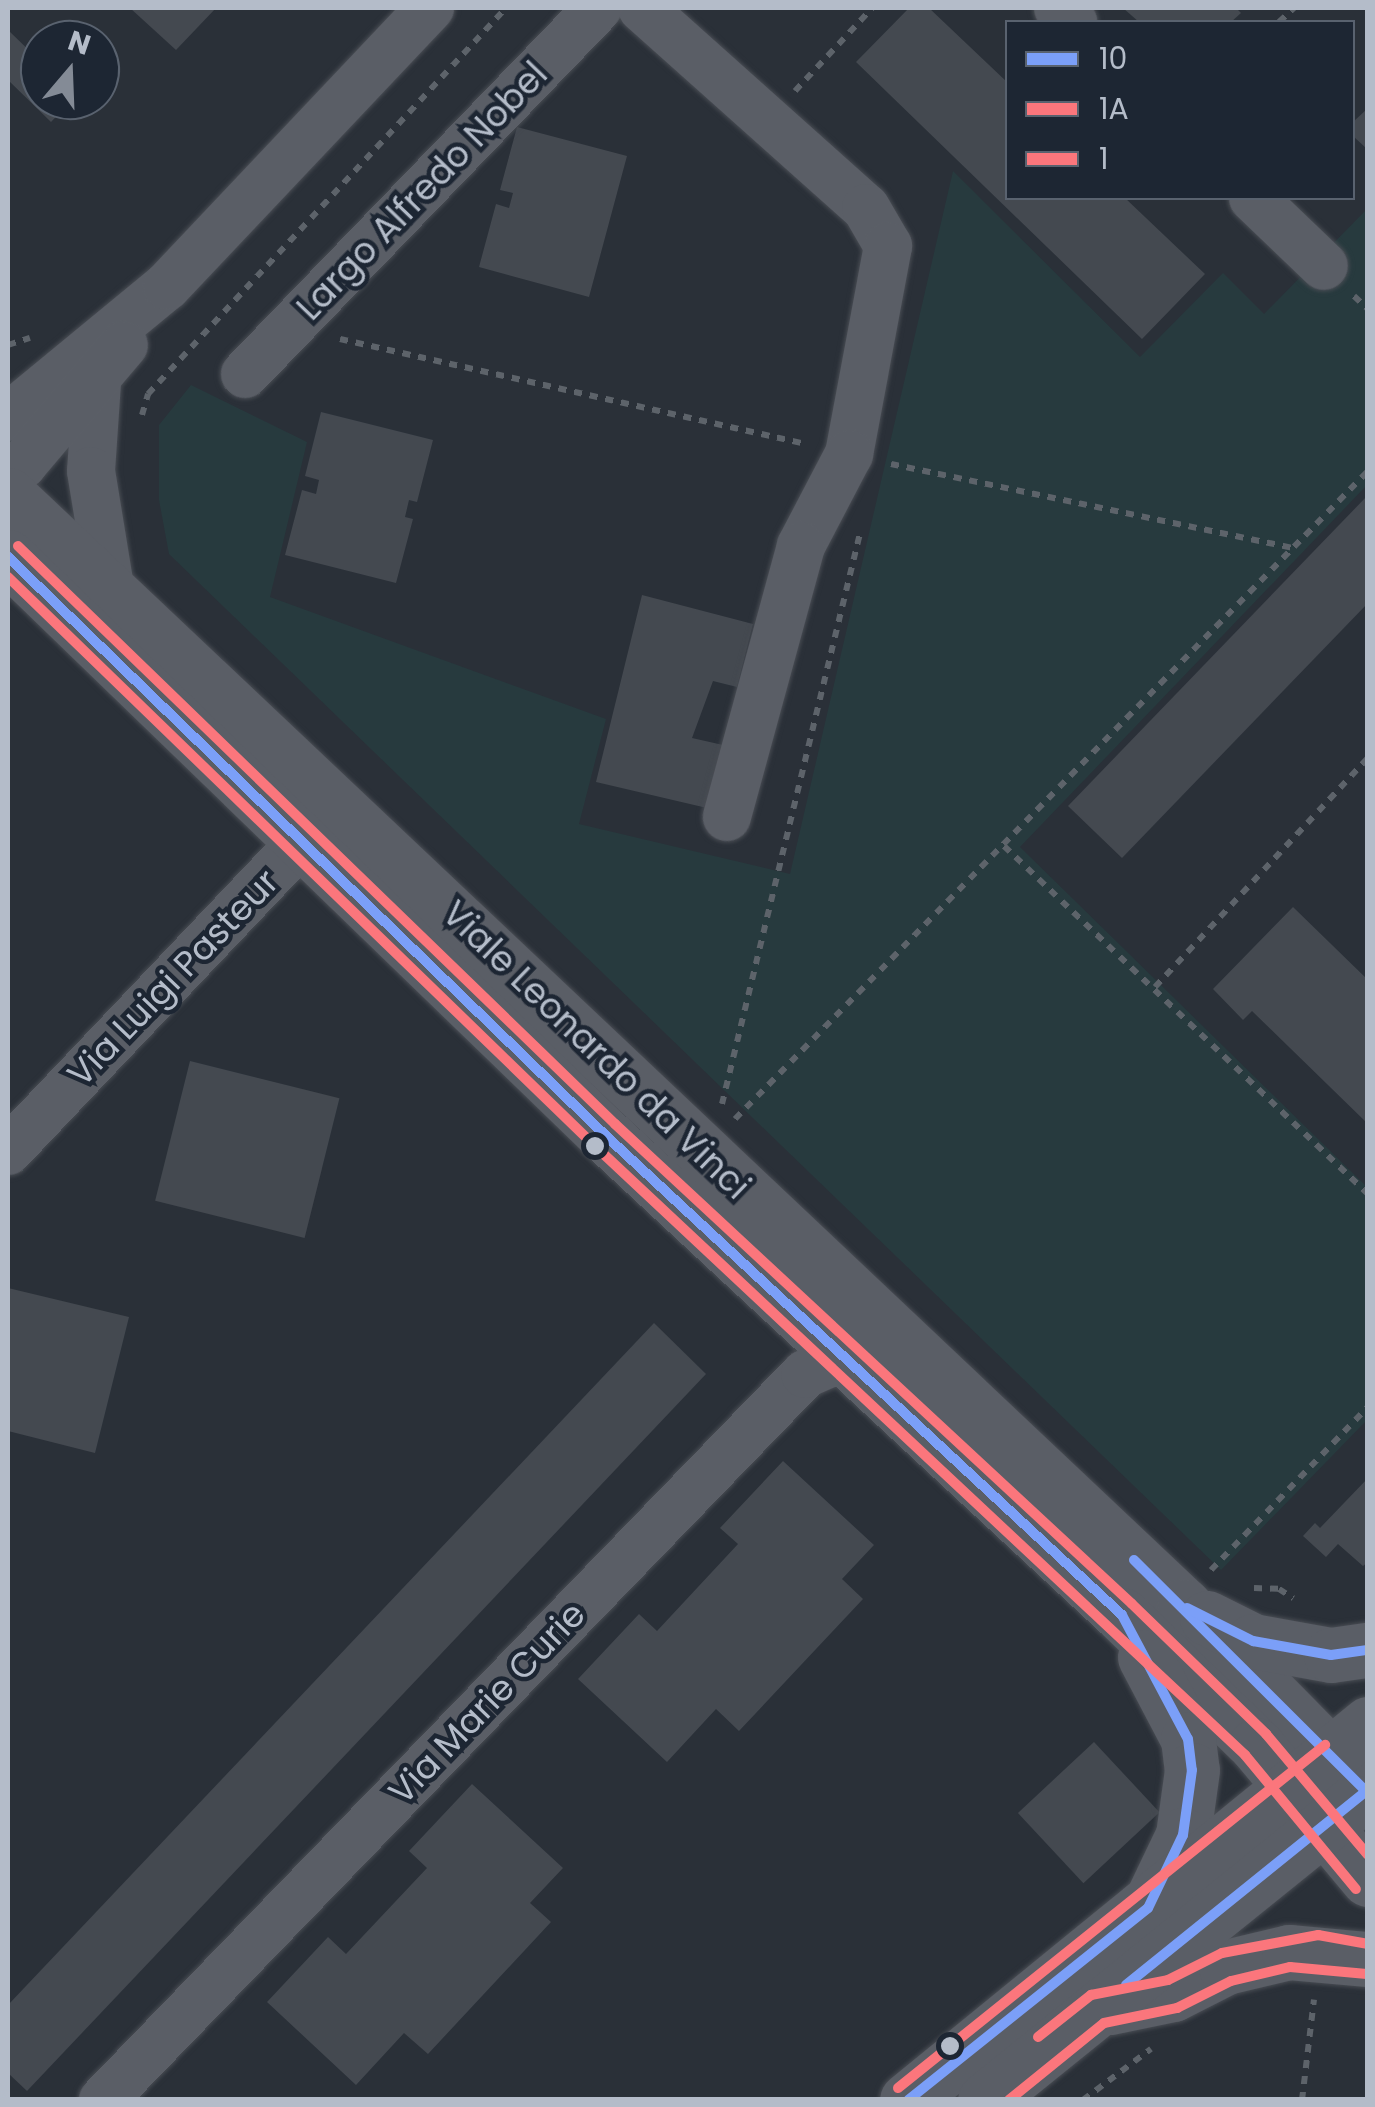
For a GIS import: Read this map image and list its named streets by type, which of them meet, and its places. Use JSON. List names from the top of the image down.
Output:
{
  "streets": {
    "street": [
      "Largo Alfredo Nobel",
      "Via Luigi Pasteur",
      "Viale Leonardo da Vinci",
      "Via Marie Curie"
    ]
  },
  "crossings": [
    ["Via Luigi Pasteur", "Viale Leonardo da Vinci"],
    ["Viale Leonardo da Vinci", "Via Marie Curie"]
  ],
  "lines": ["transit line 1", "transit line 10", "transit line 1A"],
  "legend": ["10", "1A", "1"],
  "north": "top"
}
